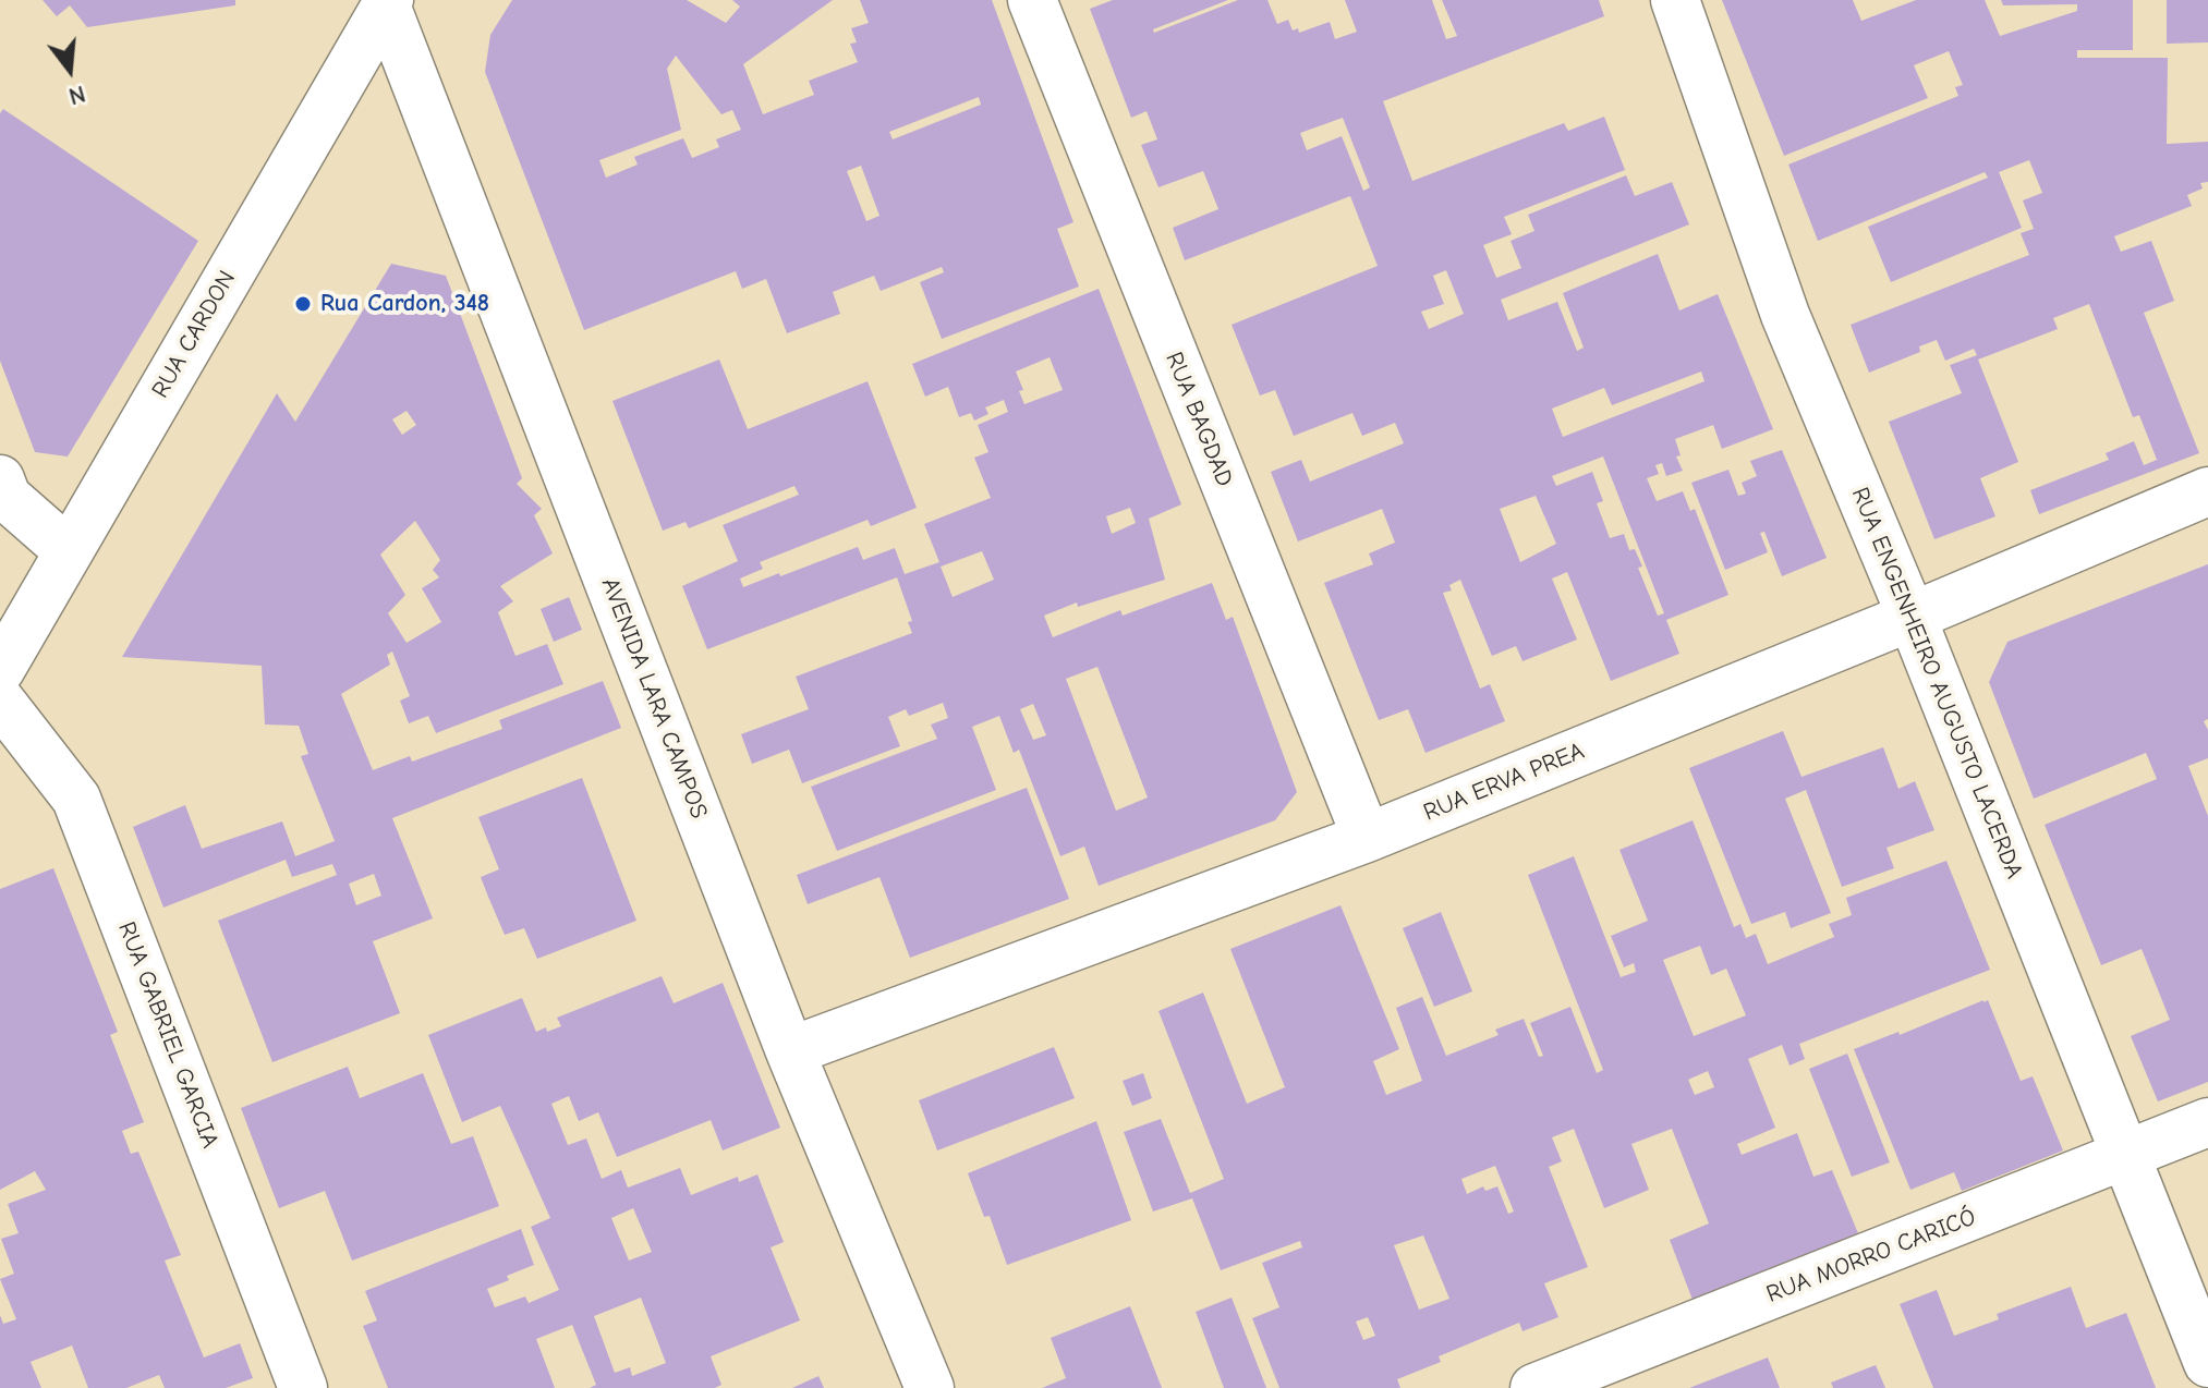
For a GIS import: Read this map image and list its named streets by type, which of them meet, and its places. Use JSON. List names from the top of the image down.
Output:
{
  "streets": {
    "street": [
      "RUA CARDON",
      "RUA BAGDAD",
      "RUA ENGENHEIRO AUGUSTO LACERDA",
      "AVENIDA LARA CAMPOS",
      "RUA ERVA PREA",
      "RUA GABRIEL GARCIA",
      "RUA MORRO CARICÓ"
    ]
  },
  "crossings": [
    ["RUA CARDON", "AVENIDA LARA CAMPOS"],
    ["RUA BAGDAD", "RUA ERVA PREA"],
    ["RUA ENGENHEIRO AUGUSTO LACERDA", "RUA ERVA PREA"],
    ["RUA ENGENHEIRO AUGUSTO LACERDA", "RUA MORRO CARICÓ"],
    ["AVENIDA LARA CAMPOS", "RUA ERVA PREA"]
  ],
  "places": ["Rua Cardon, 348"],
  "north": "bottom"
}
